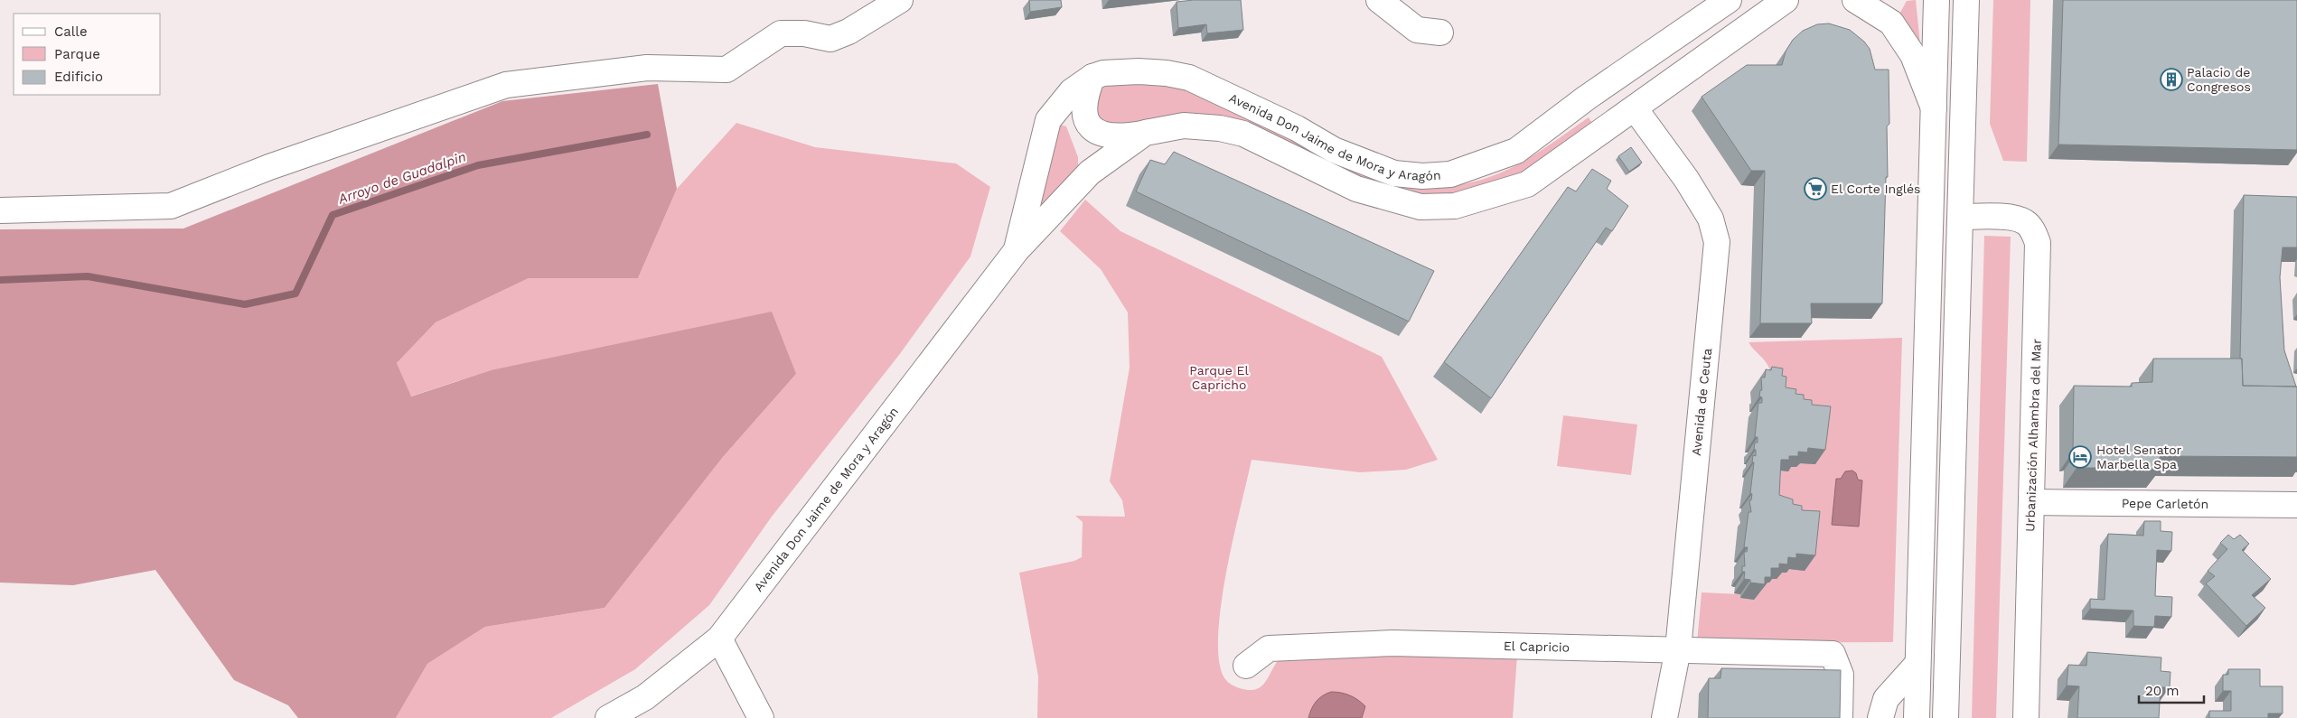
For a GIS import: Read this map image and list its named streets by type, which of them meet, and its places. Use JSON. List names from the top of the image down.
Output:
{
  "streets": {
    "street": [
      "Avenida Don Jaime de Mora y Aragón",
      "Avenida de Ceuta",
      "Urbanización Alhambra del Mar",
      "Pepe Carletón",
      "El Capricio"
    ]
  },
  "crossings": [
    ["Avenida Don Jaime de Mora y Aragón", "Avenida de Ceuta"],
    ["Avenida de Ceuta", "El Capricio"],
    ["Urbanización Alhambra del Mar", "Pepe Carletón"]
  ],
  "water": ["Arroyo de Guadalpin"],
  "parks": ["Parque El Capricho"],
  "places": {
    "building": ["Palacio de Congresos"],
    "supermarket": ["El Corte Inglés"],
    "hotel": ["Hotel Senator Marbella Spa"]
  },
  "legend": ["Calle", "Parque", "Edificio"],
  "scale_bar": "20 m"
}
